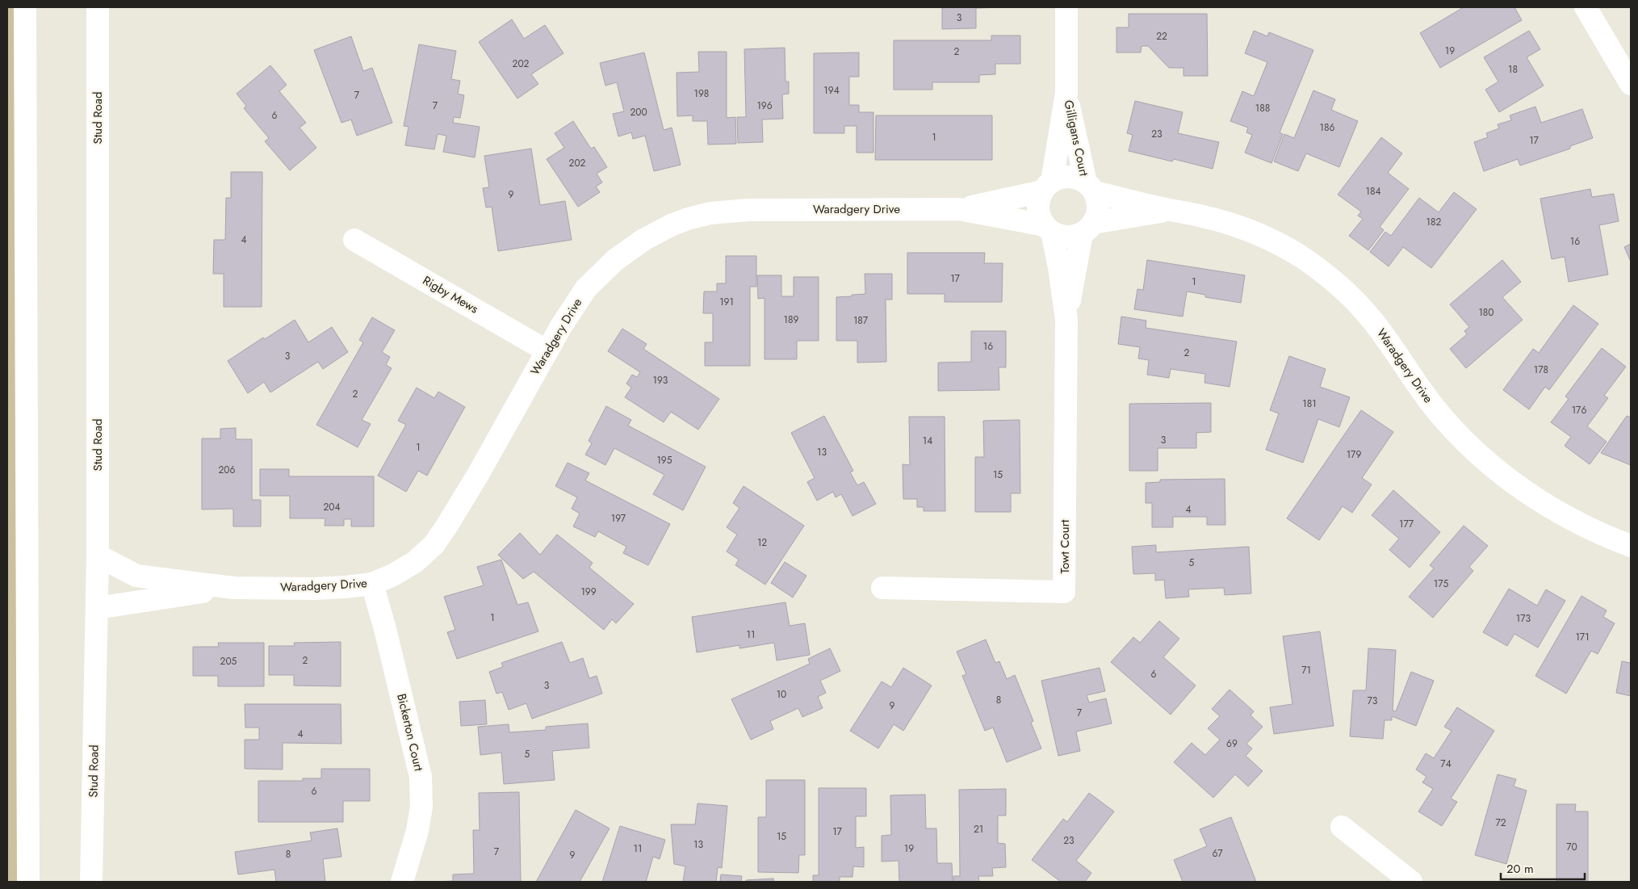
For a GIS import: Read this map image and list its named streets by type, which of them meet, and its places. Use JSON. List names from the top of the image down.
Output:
{
  "streets": {
    "main road": [
      "Stud Road",
      "Gilligans Court",
      "Waradgery Drive",
      "Rigby Mews",
      "Towt Court",
      "Bickerton Court"
    ]
  },
  "crossings": [
    ["Stud Road", "Waradgery Drive"],
    ["Gilligans Court", "Waradgery Drive"],
    ["Gilligans Court", "Towt Court"],
    ["Waradgery Drive", "Rigby Mews"],
    ["Waradgery Drive", "Towt Court"],
    ["Waradgery Drive", "Bickerton Court"]
  ],
  "house_numbers": [
    "3",
    "22",
    "19",
    "2",
    "202",
    "18",
    "194",
    "198",
    "7",
    "7",
    "196",
    "188",
    "200",
    "6",
    "186",
    "23",
    "1",
    "17",
    "202",
    "184",
    "9",
    "182",
    "4",
    "16",
    "17",
    "1",
    "191",
    "180",
    "189",
    "187",
    "16",
    "2",
    "3",
    "178",
    "193",
    "2",
    "181",
    "176",
    "3",
    "14",
    "1",
    "13",
    "179",
    "195",
    "206",
    "15",
    "204",
    "4",
    "197",
    "177",
    "12",
    "5",
    "175",
    "199",
    "1",
    "173",
    "11",
    "171",
    "2",
    "205",
    "71",
    "6",
    "3",
    "10",
    "8",
    "73",
    "9",
    "7",
    "4",
    "69",
    "5",
    "74",
    "6",
    "72",
    "21",
    "17",
    "15",
    "23",
    "13",
    "70",
    "11",
    "19",
    "7",
    "67",
    "8",
    "9"
  ],
  "scale_bar": "20 m"
}
